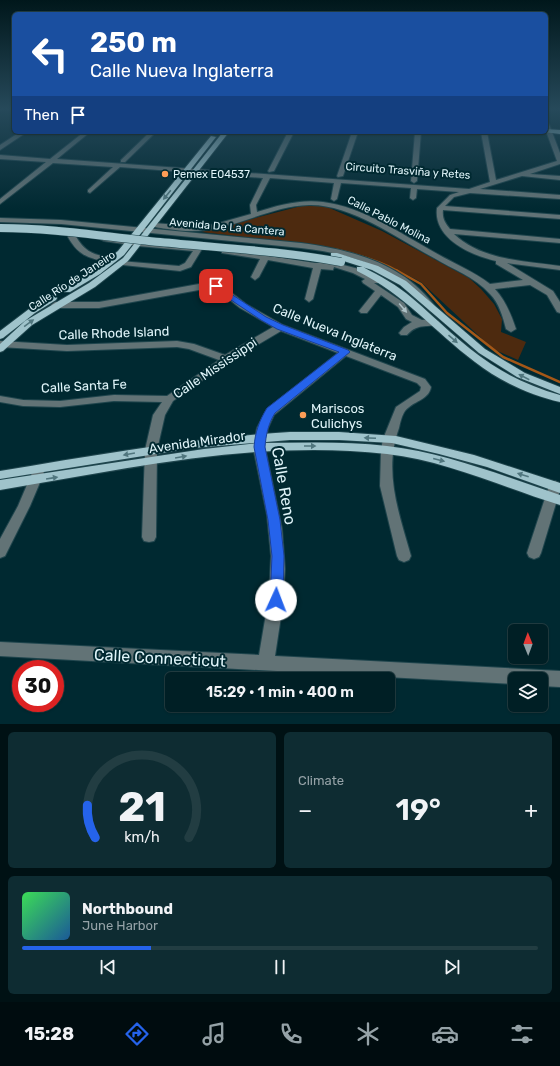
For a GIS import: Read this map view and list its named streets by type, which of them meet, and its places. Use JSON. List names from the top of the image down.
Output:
{
  "streets": {
    "main road": ["Avenida De La Cantera", "Calle Río de Janeiro", "Avenida Mirador"],
    "street": [
      "Circuito Trasviña y Retes",
      "Calle Pablo Molina",
      "Calle Nueva Inglaterra",
      "Calle Rhode Island",
      "Calle Mississippi",
      "Calle Santa Fe",
      "Calle Reno",
      "Calle Connecticut"
    ]
  },
  "crossings": [
    ["Circuito Trasviña y Retes", "Calle Río de Janeiro"],
    ["Calle Pablo Molina", "Avenida De La Cantera"],
    ["Calle Pablo Molina", "Calle Río de Janeiro"],
    ["Avenida De La Cantera", "Calle Río de Janeiro"],
    ["Calle Río de Janeiro", "Calle Nueva Inglaterra"],
    ["Calle Río de Janeiro", "Calle Rhode Island"],
    ["Calle Nueva Inglaterra", "Calle Mississippi"],
    ["Calle Nueva Inglaterra", "Avenida Mirador"],
    ["Calle Nueva Inglaterra", "Calle Reno"],
    ["Calle Rhode Island", "Calle Mississippi"],
    ["Calle Mississippi", "Calle Santa Fe"],
    ["Calle Mississippi", "Avenida Mirador"],
    ["Avenida Mirador", "Calle Reno"],
    ["Calle Reno", "Calle Connecticut"]
  ],
  "places": ["Pemex E04537", "Mariscos Culichys"],
  "north": "top",
  "page": {
    "turn": ["250 m", "Calle Nueva Inglaterra"],
    "then": "Then",
    "limit": "30",
    "trip": "15:29 · 1 min · 400 m",
    "tile": "Climate",
    "heat": ["−", "19°", "+"],
    "song": ["Northbound", "June Harbor"],
    "tabs": "15:28",
    "gauge": ["21", "km/h"]
  }
}
